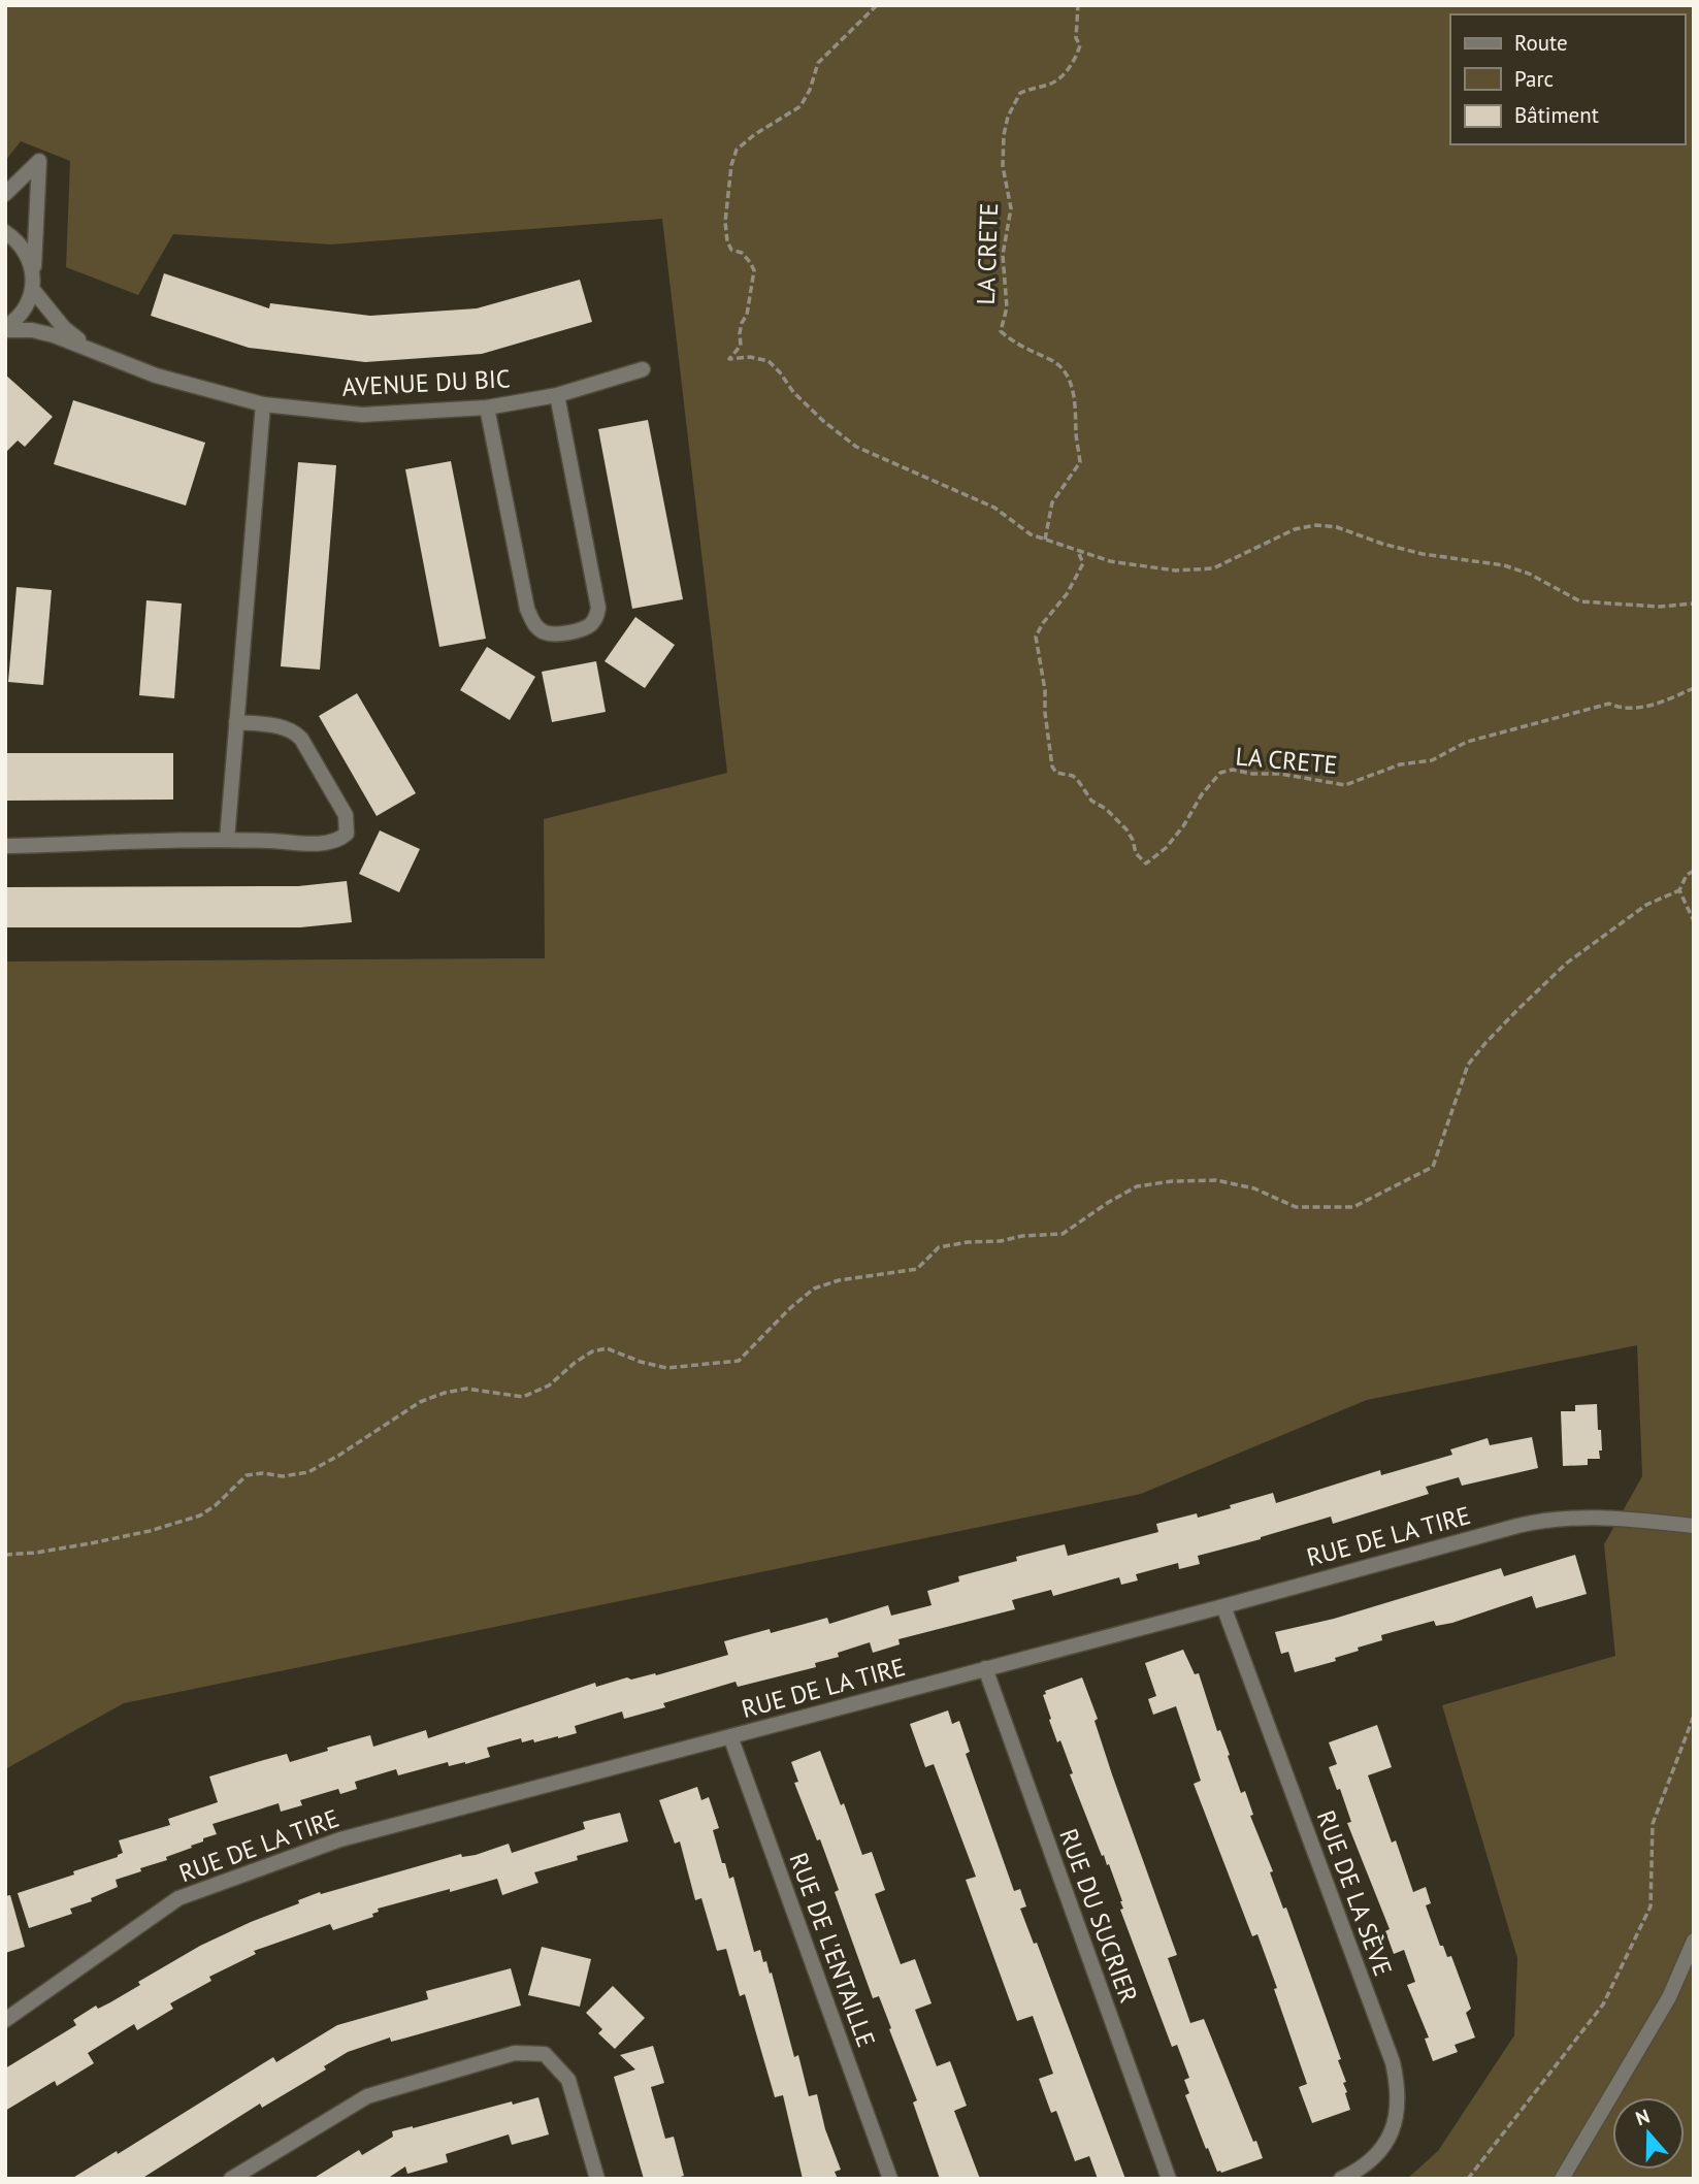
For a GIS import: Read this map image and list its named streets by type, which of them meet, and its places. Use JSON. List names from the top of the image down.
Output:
{
  "streets": {
    "street": [
      "AVENUE DU BIC",
      "RUE DE LA TIRE",
      "RUE DE LA SÈVE",
      "RUE DU SUCRIER",
      "RUE DE L'ENTAILLE"
    ],
    "path": ["LA CRETE"]
  },
  "crossings": [
    ["RUE DE LA TIRE", "RUE DE LA SÈVE"],
    ["RUE DE LA TIRE", "RUE DU SUCRIER"],
    ["RUE DE LA TIRE", "RUE DE L'ENTAILLE"]
  ],
  "legend": ["Route", "Parc", "Bâtiment"],
  "north": "top"
}
